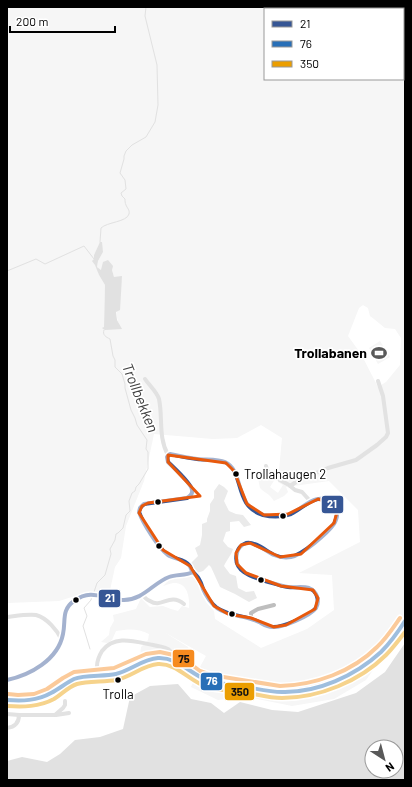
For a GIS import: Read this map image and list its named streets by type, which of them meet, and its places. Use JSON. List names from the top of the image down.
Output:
{
  "water": ["Trollbekken"],
  "places": {
    "sports": ["Trollabanen"],
    "other": ["Trollahaugen 2", "Trolla"]
  },
  "lines": [
    "transit line 21",
    "transit line 75",
    "transit line 76",
    "transit line 350"
  ],
  "legend": ["21", "76", "350"],
  "scale_bar": "200 m",
  "north": "bottom right"
}
